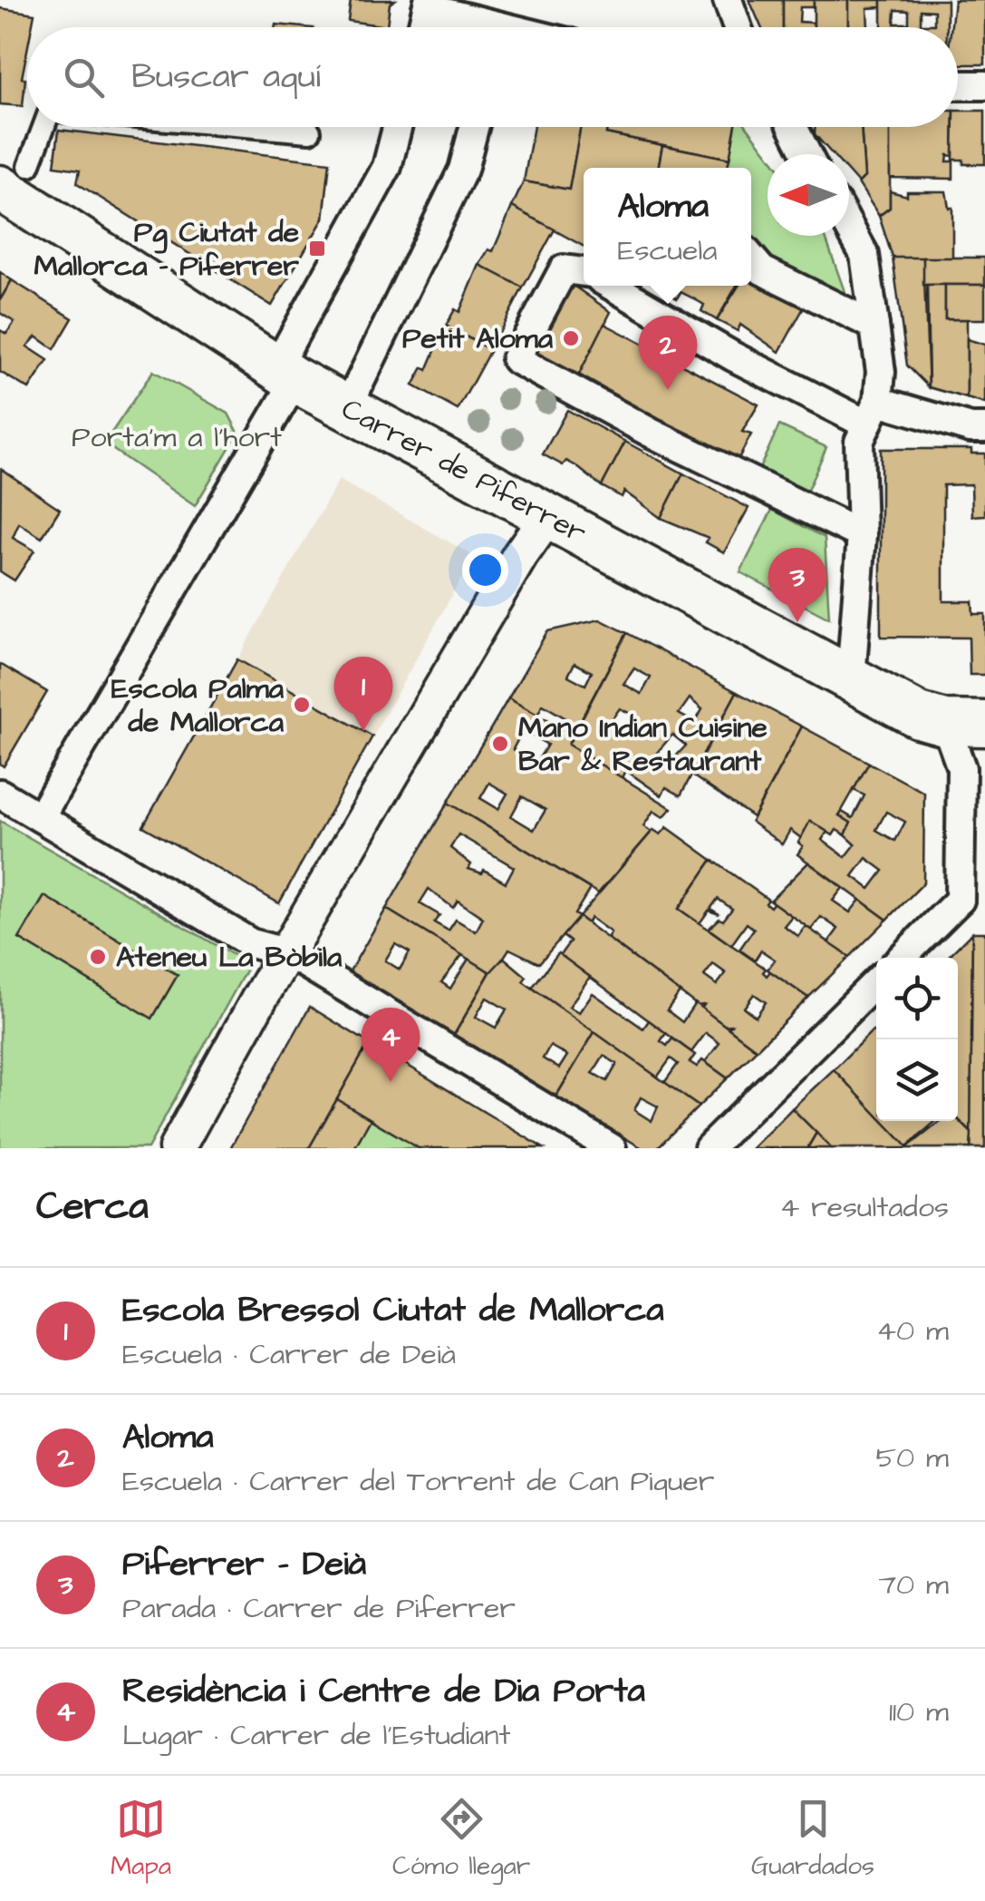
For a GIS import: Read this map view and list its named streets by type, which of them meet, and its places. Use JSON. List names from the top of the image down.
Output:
{
  "streets": {
    "main road": ["Carrer de Piferrer"]
  },
  "parks": ["Porta'm a l'hort"],
  "places": {
    "transit": ["Pg Ciutat de Mallorca - Piferrer"],
    "other": [
      "Petit Aloma",
      "Escola Palma de Mallorca",
      "Mano Indian Cuisine Bar & Restaurant",
      "Ateneu La Bòbila"
    ]
  },
  "north": "left",
  "page": {
    "search": "Buscar aquí",
    "popup": ["Aloma", "Escuela"],
    "pins": [
      "2",
      "3",
      "1",
      "4"
    ],
    "heading": ["Cerca", "4 resultados"],
    "list": [
      {
        "mark": "1",
        "name": "Escola Bressol Ciutat de Mallorca",
        "note": "Escuela · Carrer de Deià",
        "value": "40 m"
      },
      {
        "mark": "2",
        "name": "Aloma",
        "note": "Escuela · Carrer del Torrent de Can Piquer",
        "value": "50 m"
      },
      {
        "mark": "3",
        "name": "Piferrer - Deià",
        "note": "Parada · Carrer de Piferrer",
        "value": "70 m"
      },
      {
        "mark": "4",
        "name": "Residència i Centre de Dia Porta",
        "note": "Lugar · Carrer de l'Estudiant",
        "value": "110 m"
      }
    ],
    "nav": ["Mapa", "Cómo llegar", "Guardados"]
  }
}
